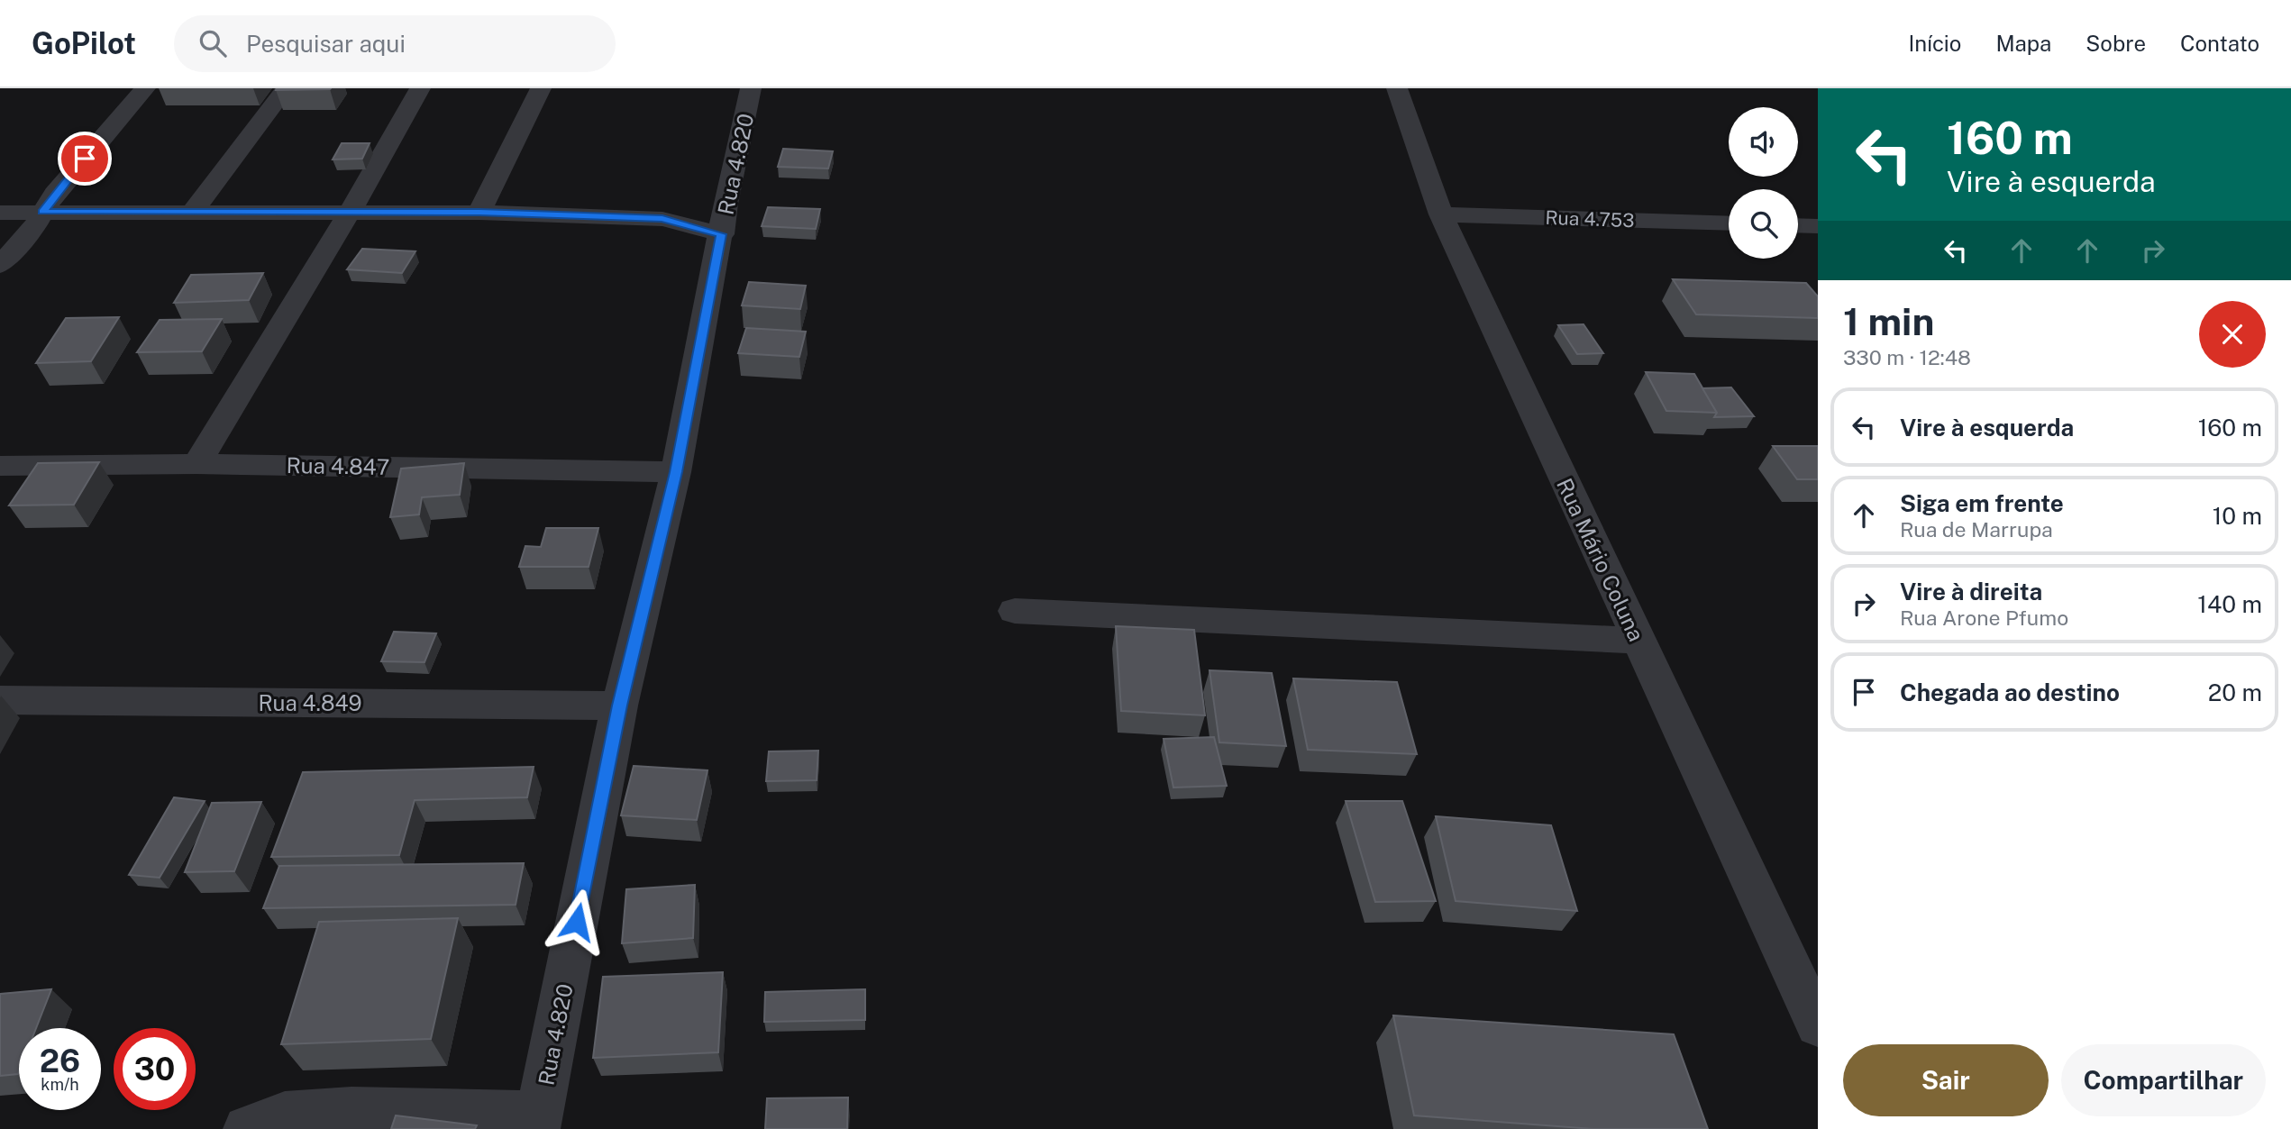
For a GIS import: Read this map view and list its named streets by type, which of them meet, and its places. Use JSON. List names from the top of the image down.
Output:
{
  "streets": {
    "street": [
      "Rua 4.820",
      "Rua 4.753",
      "Rua 4.847",
      "Rua Mário Coluna",
      "Rua 4.849"
    ]
  },
  "crossings": [
    ["Rua 4.820", "Rua 4.847"],
    ["Rua 4.820", "Rua 4.849"],
    ["Rua 4.753", "Rua Mário Coluna"]
  ],
  "page": {
    "header": "GoPilot",
    "search": "Pesquisar aqui",
    "nav": [
      "Início",
      "Mapa",
      "Sobre",
      "Contato"
    ],
    "turn": ["160 m", "Vire à esquerda"],
    "heading": ["1 min", "330 m · 12:48"],
    "list": [
      {
        "name": "Vire à esquerda",
        "value": "160 m"
      },
      {
        "name": "Siga em frente",
        "note": "Rua de Marrupa",
        "value": "10 m"
      },
      {
        "name": "Vire à direita",
        "note": "Rua Arone Pfumo",
        "value": "140 m"
      },
      {
        "name": "Chegada ao destino",
        "value": "20 m"
      }
    ],
    "speed": "26 km/h",
    "limit": "30",
    "buttons": ["Sair", "Compartilhar"]
  }
}
